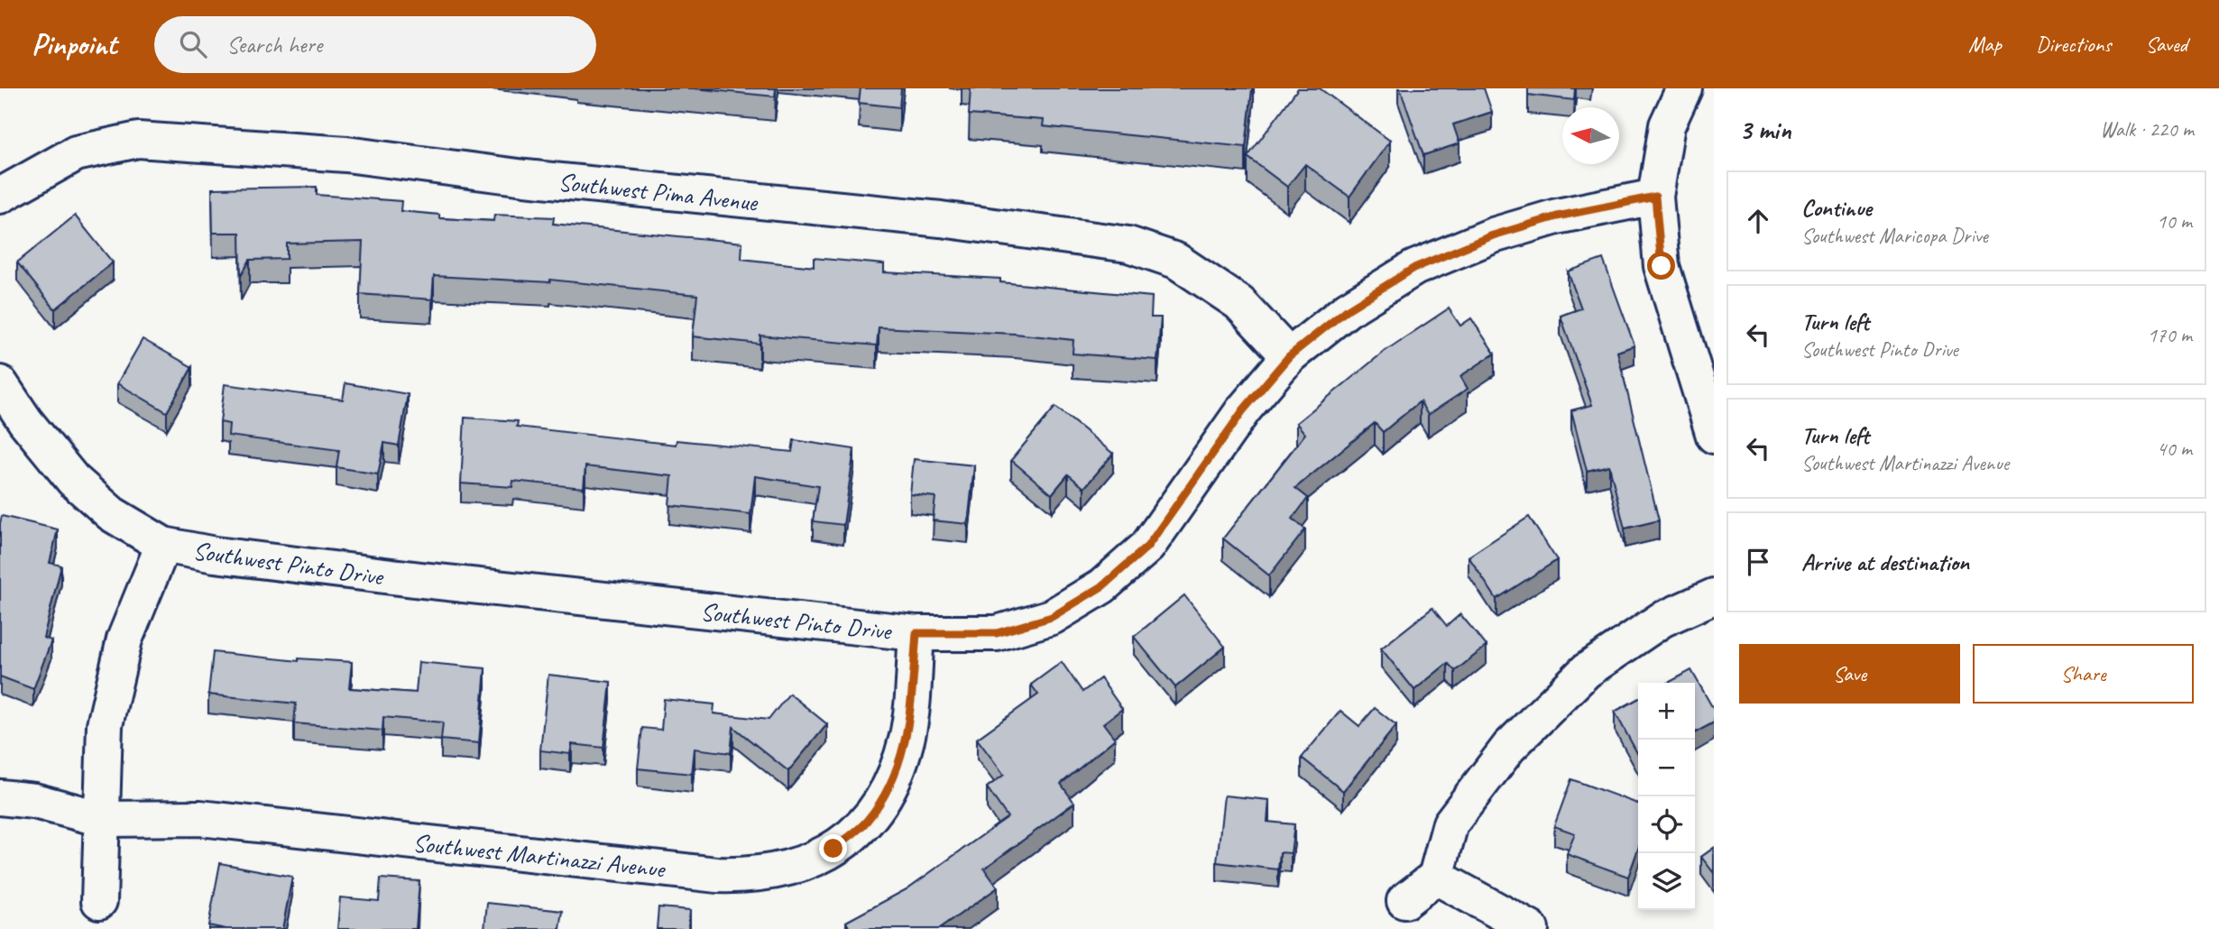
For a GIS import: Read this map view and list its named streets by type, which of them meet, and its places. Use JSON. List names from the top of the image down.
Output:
{
  "streets": {
    "street": ["Southwest Pima Avenue", "Southwest Pinto Drive", "Southwest Martinazzi Avenue"]
  },
  "crossings": [
    ["Southwest Pima Avenue", "Southwest Pinto Drive"],
    ["Southwest Pinto Drive", "Southwest Martinazzi Avenue"]
  ],
  "north": "left",
  "page": {
    "header": "Pinpoint",
    "search": "Search here",
    "nav": ["Map", "Directions", "Saved"],
    "heading": ["3 min", "Walk · 220 m"],
    "list": [
      ["Continue", "Southwest Maricopa Drive", "10 m"],
      ["Turn left", "Southwest Pinto Drive", "170 m"],
      ["Turn left", "Southwest Martinazzi Avenue", "40 m"],
      "Arrive at destination"
    ],
    "buttons": ["Save", "Share"],
    "map_buttons": ["+", "−"]
  }
}
